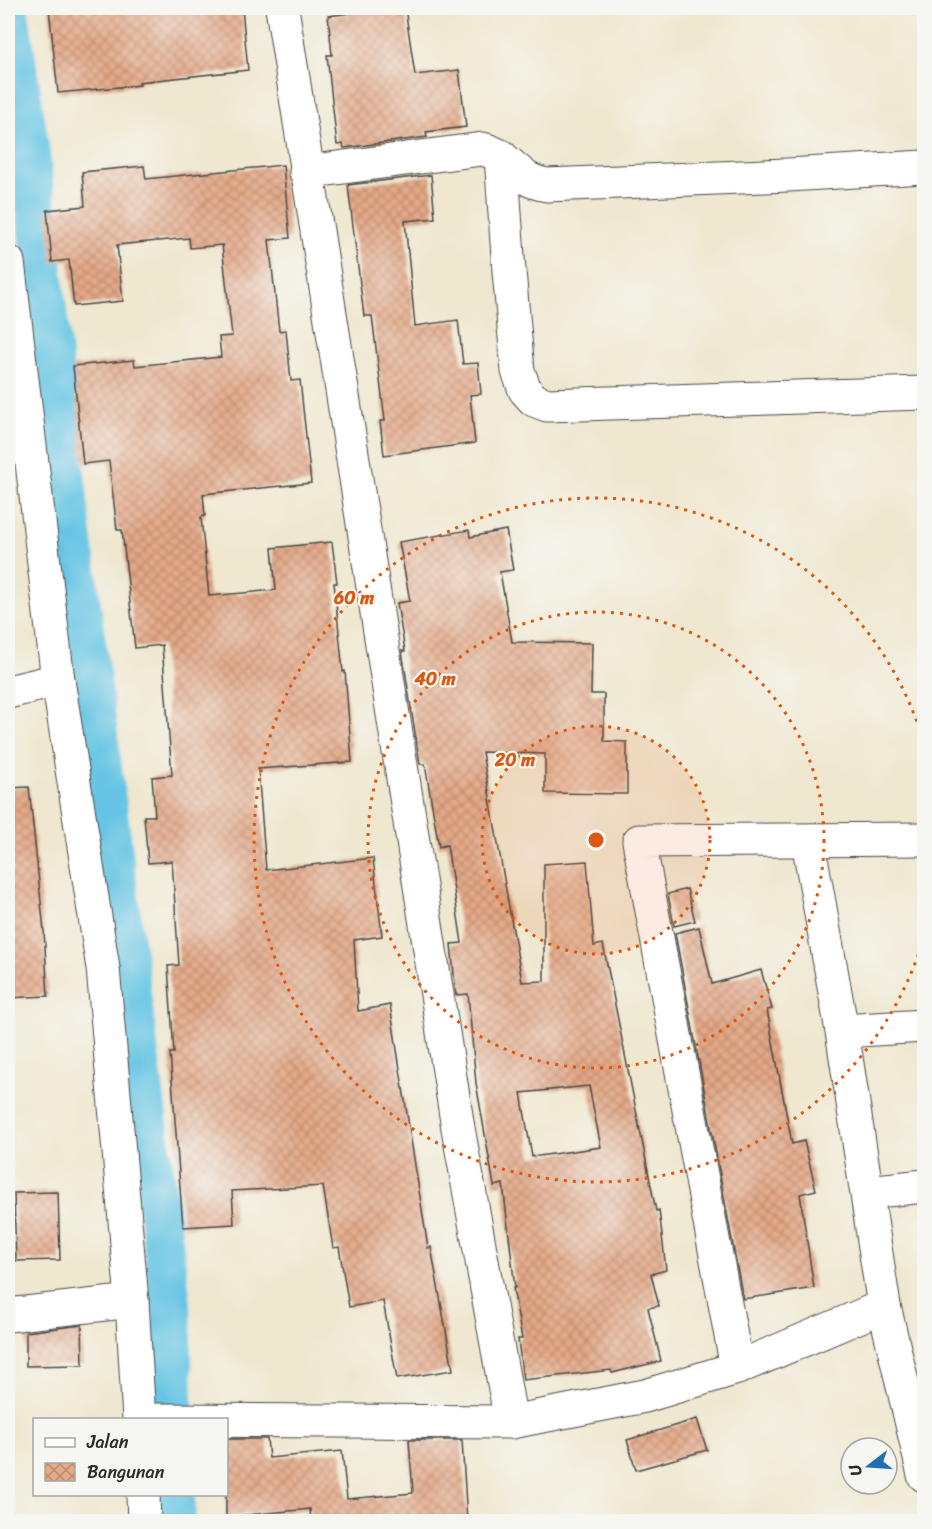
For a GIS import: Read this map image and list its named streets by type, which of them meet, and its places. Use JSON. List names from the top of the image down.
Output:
{
  "legend": ["Jalan", "Bangunan"],
  "north": "left",
  "rings": ["60 m", "40 m", "20 m"]
}
